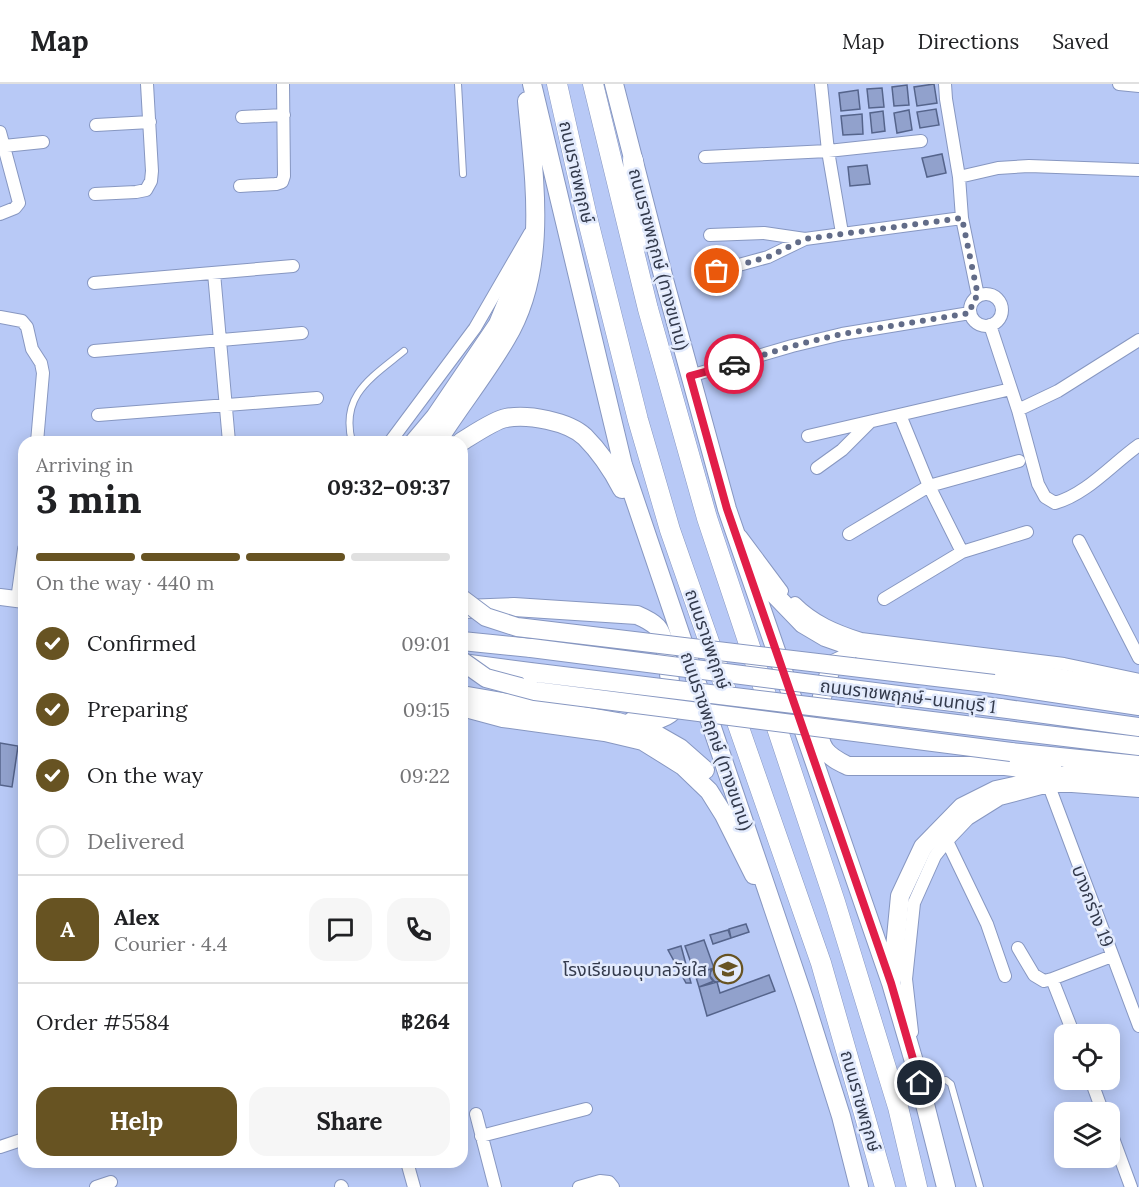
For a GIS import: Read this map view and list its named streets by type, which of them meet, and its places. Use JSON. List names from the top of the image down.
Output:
{
  "streets": {
    "main road": ["ถนนราชพฤกษ์", "ถนนราชพฤกษ์ (ทางขนาน)", "ถนนราชพฤกษ์-นนทบุรี 1"],
    "street": ["บางกร่าง 19"]
  },
  "places": {
    "school or university": ["โรงเรียนอนุบาลวัยใส"]
  },
  "page": {
    "header": "Map",
    "nav": ["Map", "Directions", "Saved"],
    "heading": ["3 min", "Arriving in", "09:32–09:37"],
    "panel": [
      "Alex",
      "Courier · 4.4",
      "Order #5584",
      "฿264"
    ],
    "bar": "On the way · 440 m",
    "list": [
      ["Confirmed", "09:01"],
      ["Preparing", "09:15"],
      ["On the way", "09:22"],
      "Delivered"
    ],
    "round": "A",
    "buttons": ["Help", "Share"]
  }
}
